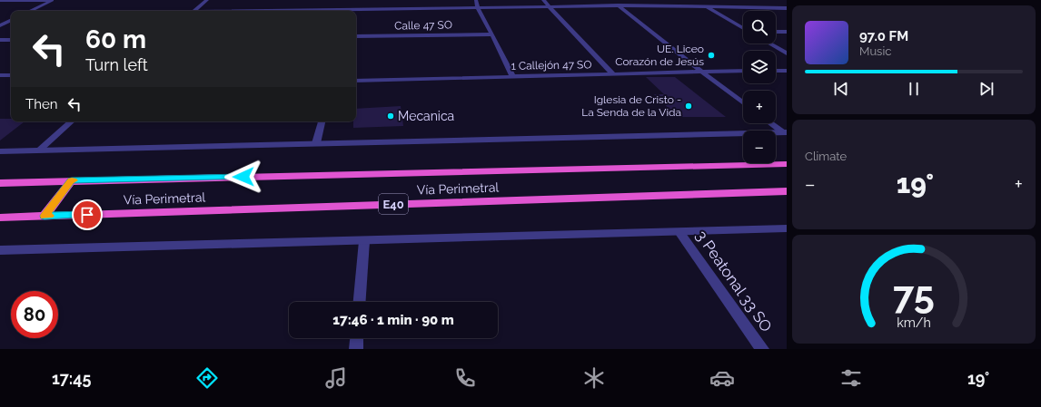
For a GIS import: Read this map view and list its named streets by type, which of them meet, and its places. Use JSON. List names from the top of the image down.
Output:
{
  "streets": {
    "highway": ["Vía Perimetral", "E40"],
    "street": ["Calle 47 SO", "1 Callejón 47 SO", "3 Peatonal 33 SO"]
  },
  "places": ["UE. Liceo Corazón de Jesús", "Iglesia de Cristo - La Senda de la Vida", "Mecanica"],
  "page": {
    "map_buttons": ["+", "−"],
    "turn": ["60 m", "Turn left"],
    "song": ["97.0 FM", "Music"],
    "then": "Then",
    "tile": "Climate",
    "heat": ["−", "19°", "+"],
    "limit": "80",
    "trip": "17:46 · 1 min · 90 m",
    "tabs": ["17:45", "19°"],
    "gauge": ["75", "km/h"]
  }
}
